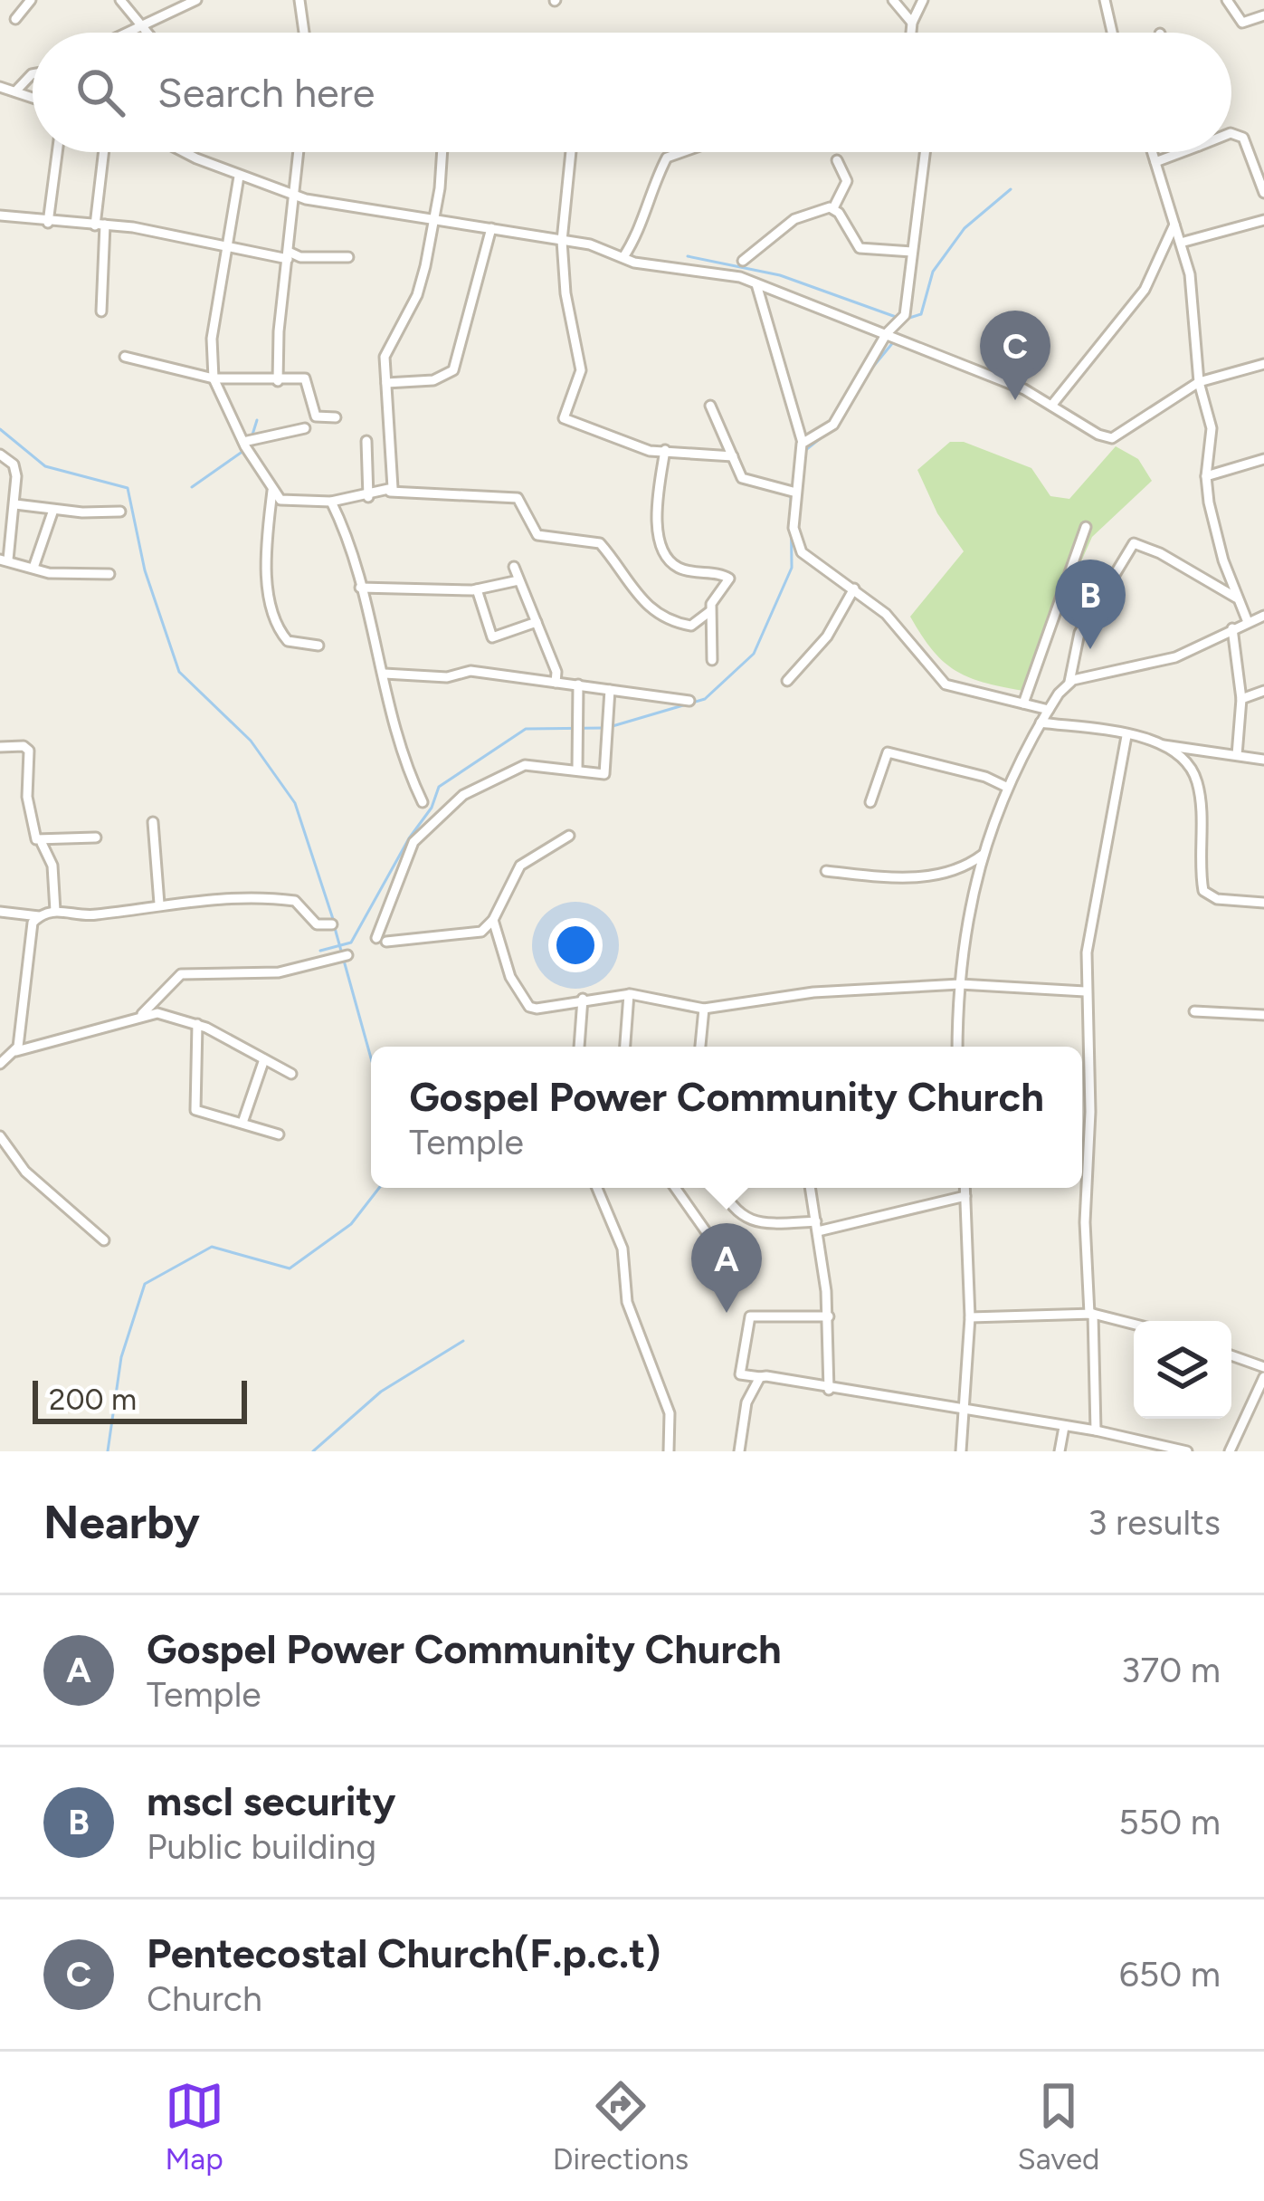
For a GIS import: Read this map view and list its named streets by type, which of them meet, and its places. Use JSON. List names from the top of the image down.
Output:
{
  "scale_bar": "200 m",
  "page": {
    "search": "Search here",
    "pins": ["C", "B", "A"],
    "popup": ["Gospel Power Community Church", "Temple"],
    "scale": "200 m",
    "heading": ["Nearby", "3 results"],
    "list": [
      {
        "mark": "A",
        "name": "Gospel Power Community Church",
        "note": "Temple",
        "value": "370 m"
      },
      {
        "mark": "B",
        "name": "mscl security",
        "note": "Public building",
        "value": "550 m"
      },
      {
        "mark": "C",
        "name": "Pentecostal Church(F.p.c.t)",
        "note": "Church",
        "value": "650 m"
      }
    ],
    "nav": ["Map", "Directions", "Saved"]
  }
}
